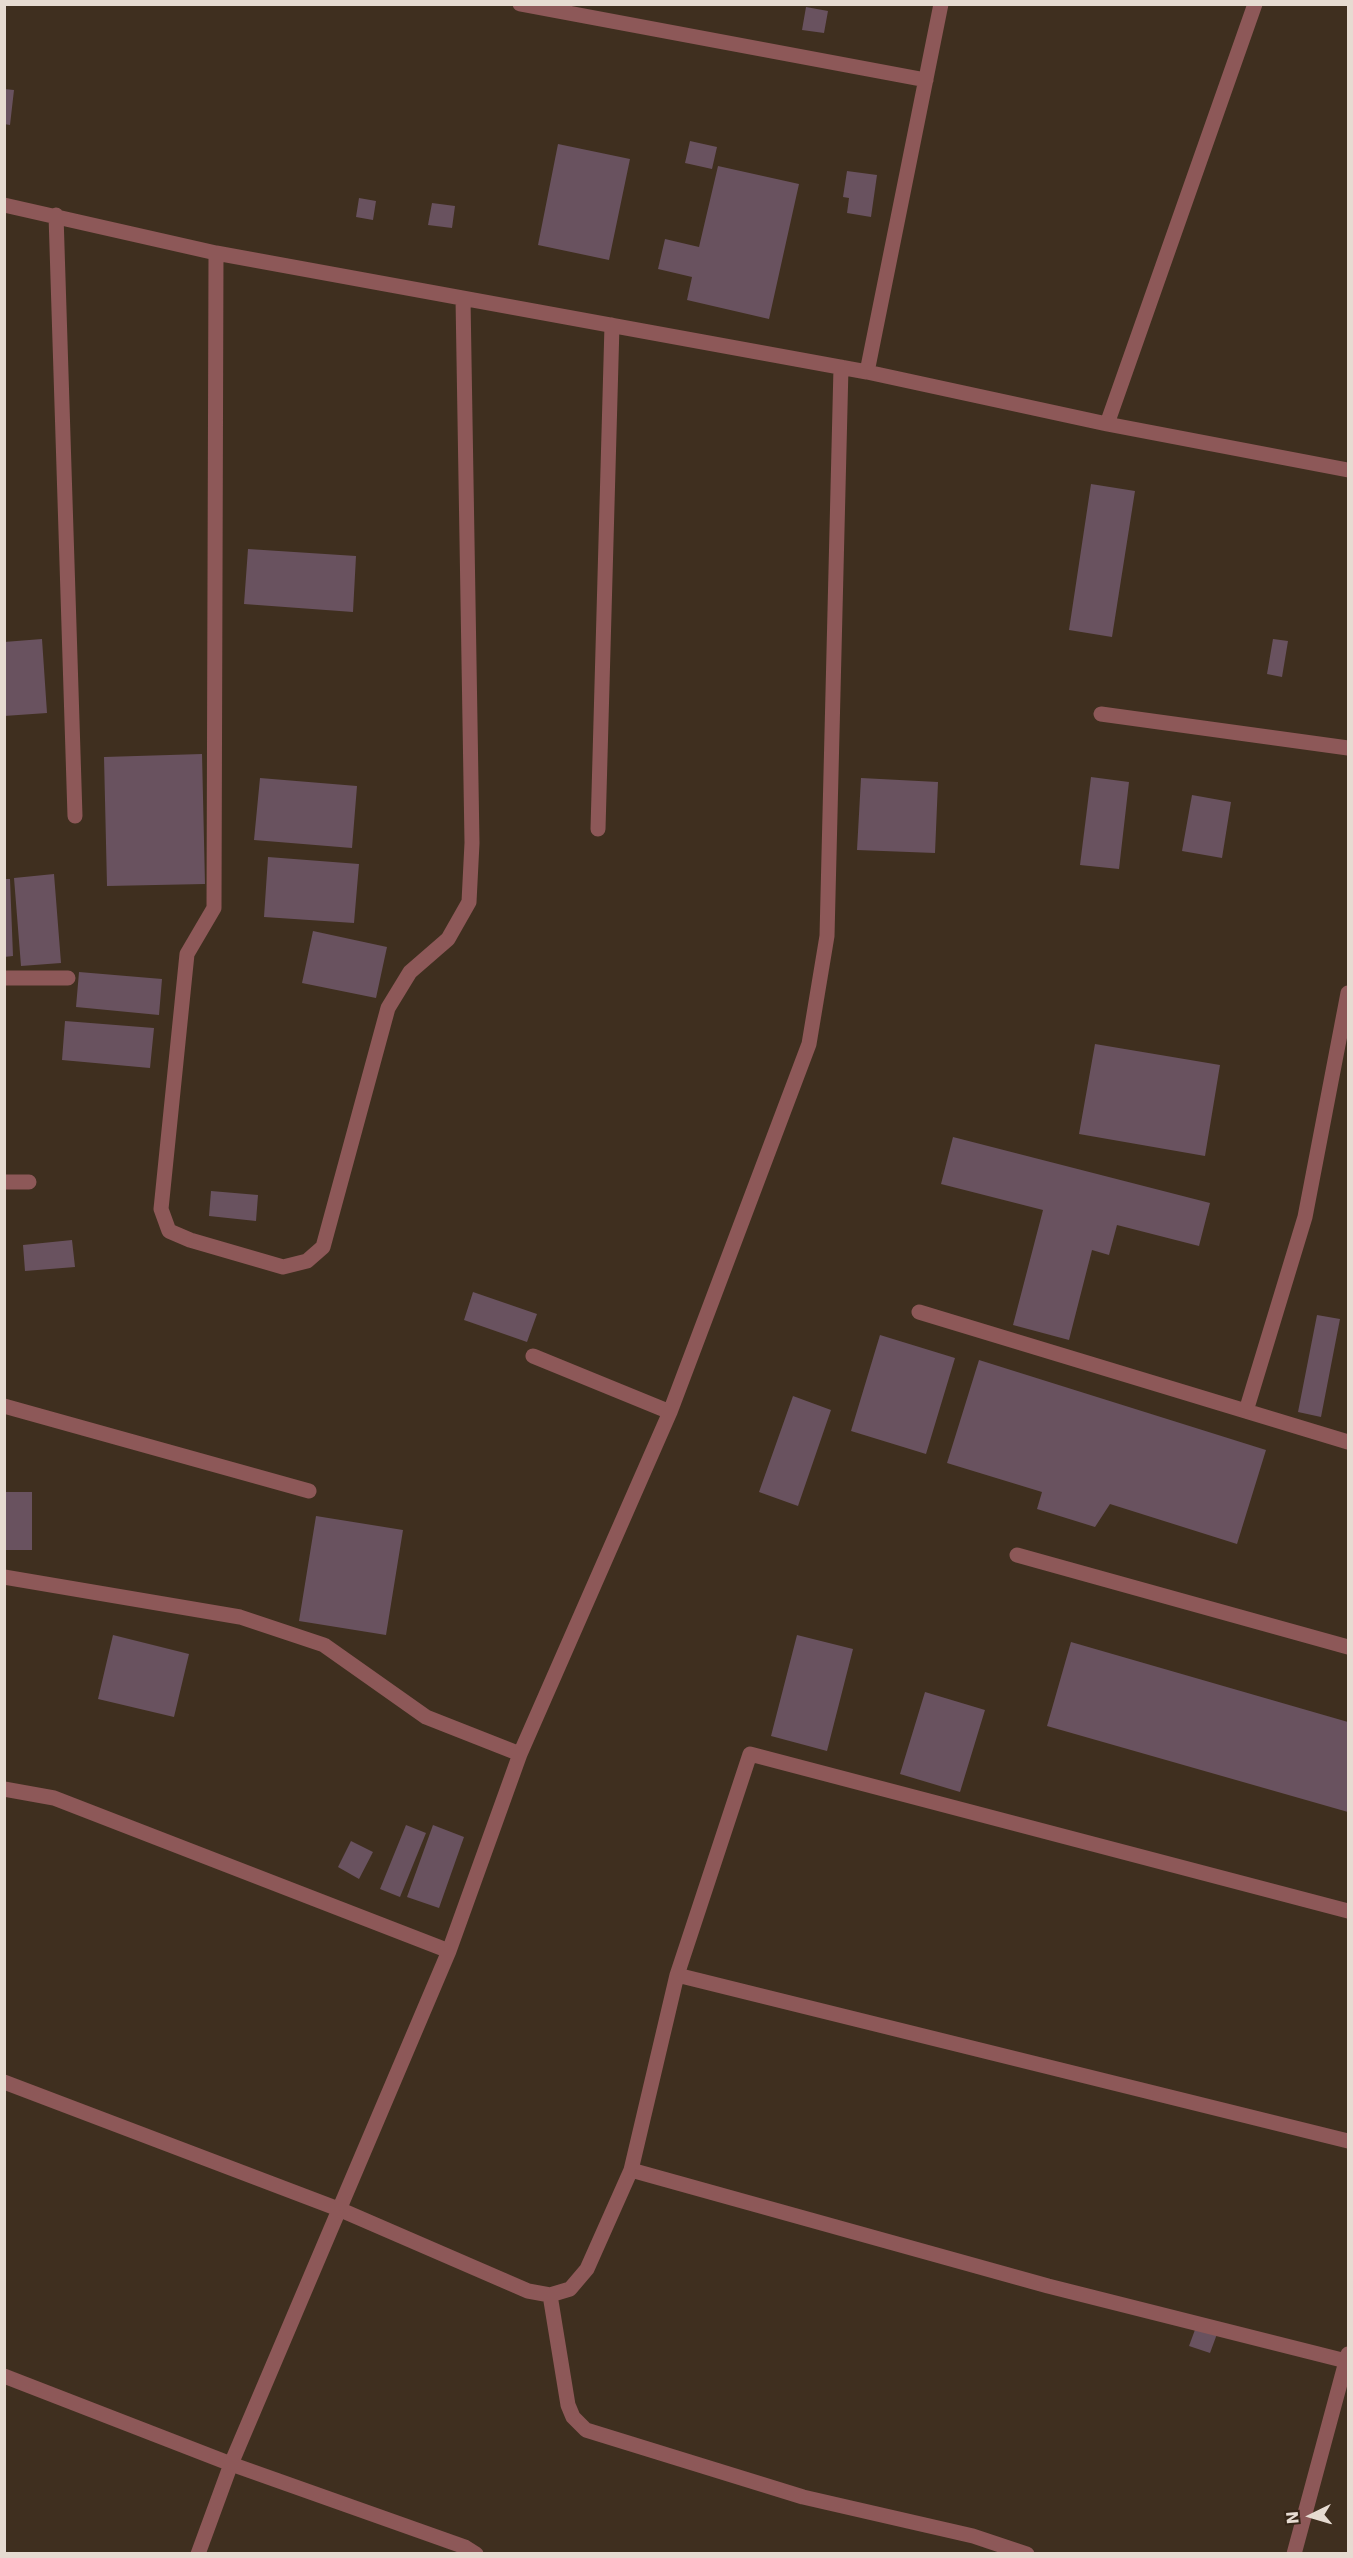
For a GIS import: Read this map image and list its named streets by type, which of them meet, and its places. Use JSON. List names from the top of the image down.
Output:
{
  "north": "left"
}
